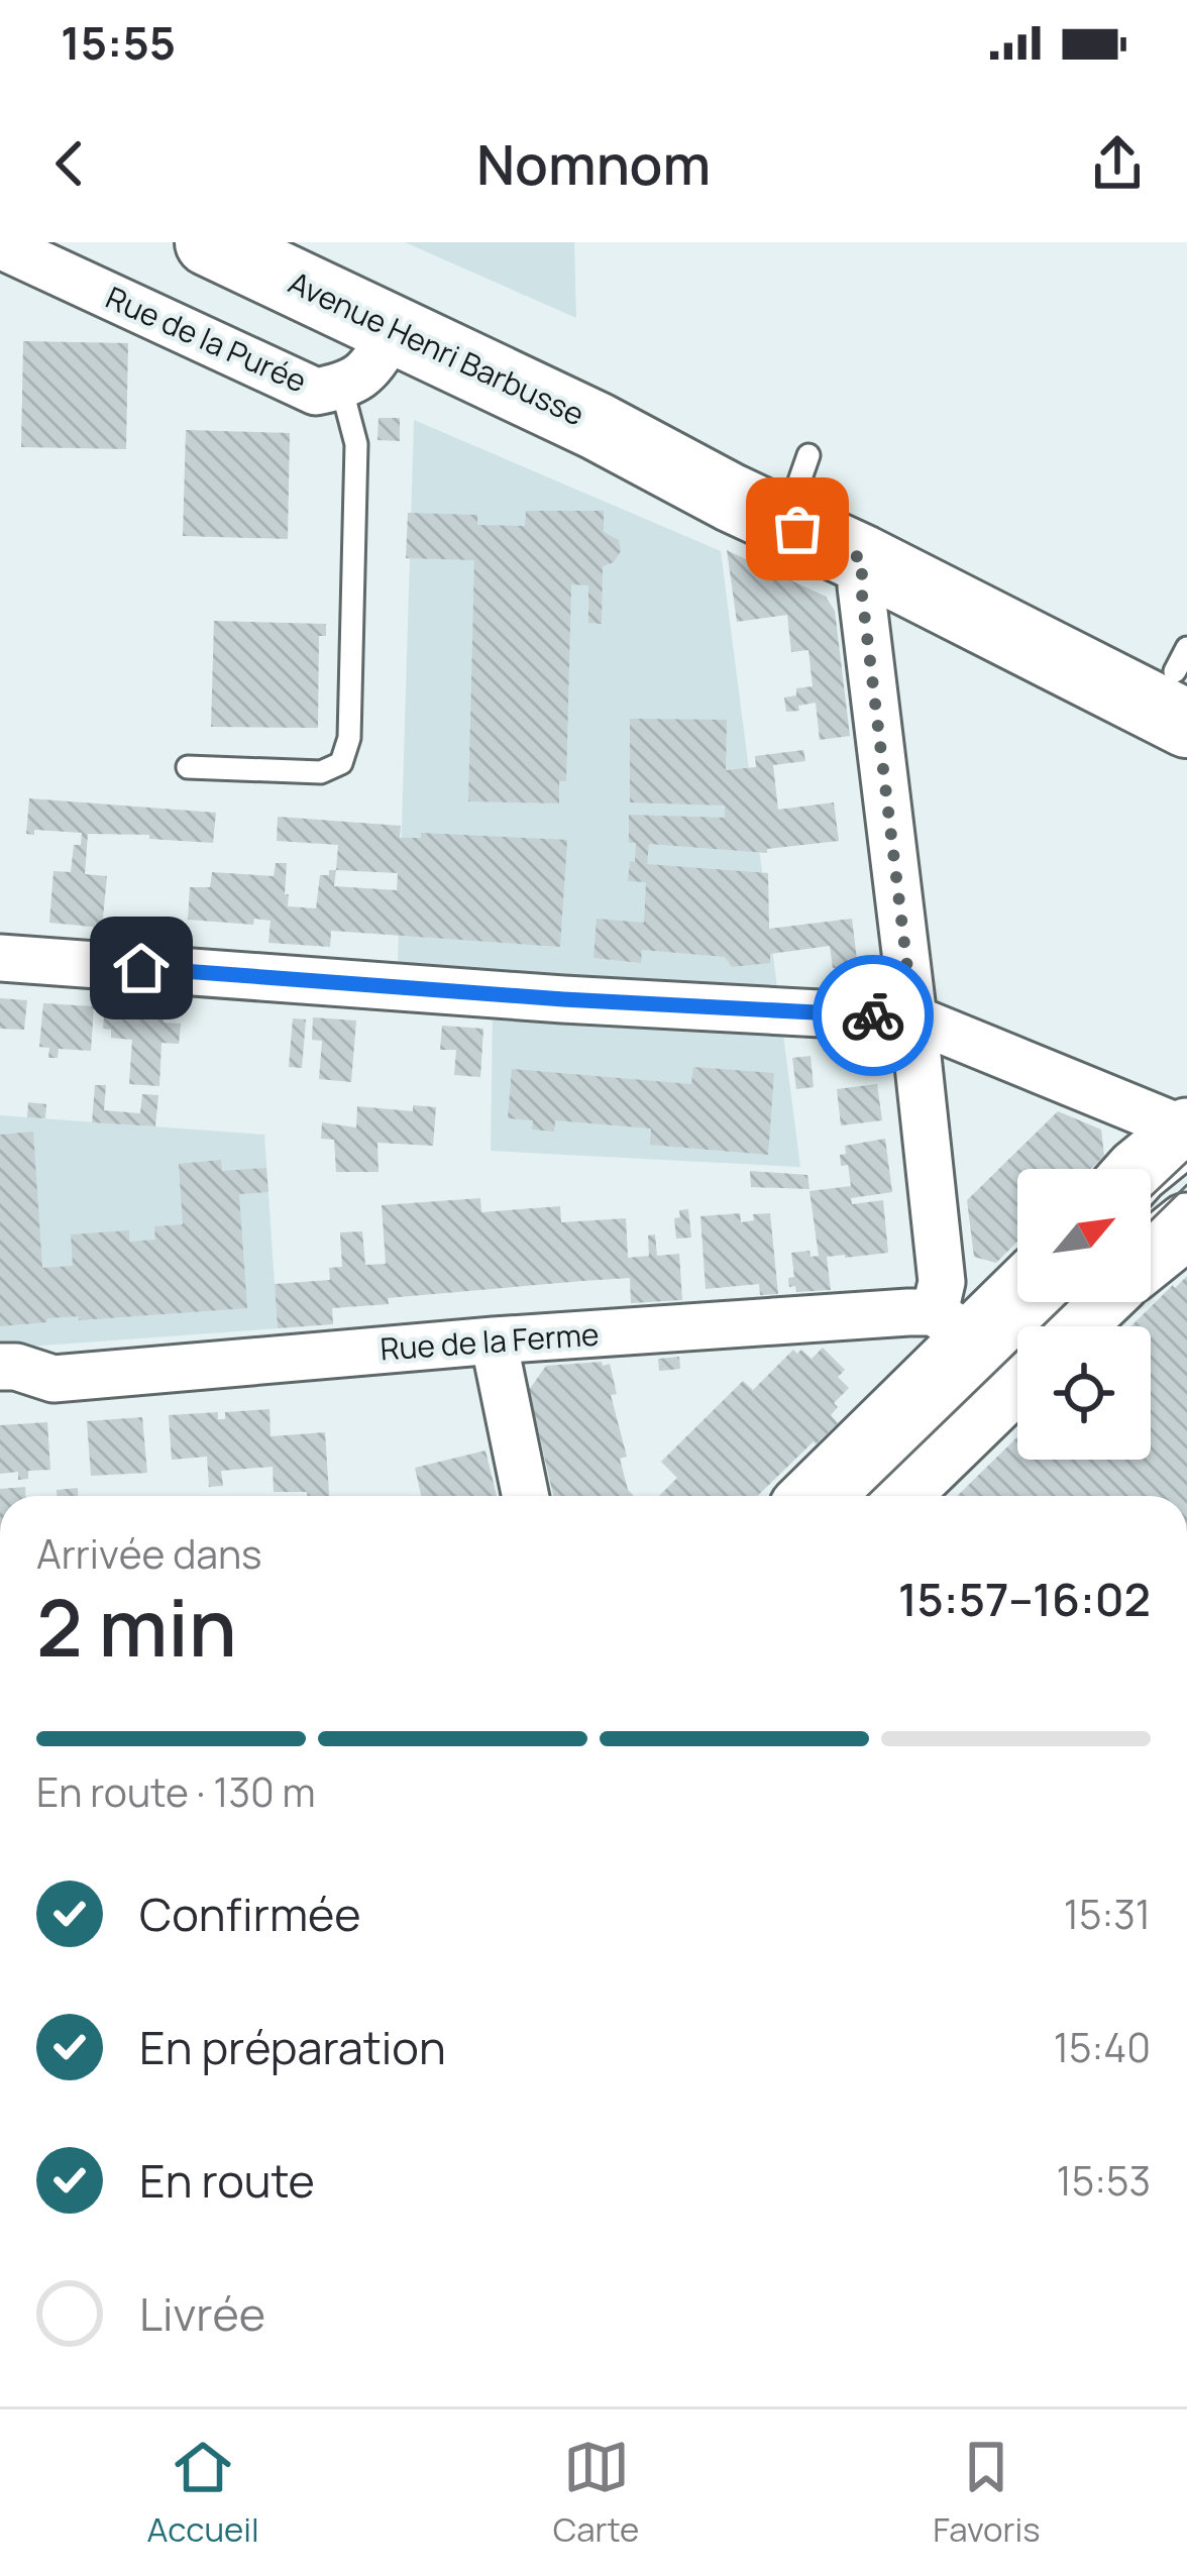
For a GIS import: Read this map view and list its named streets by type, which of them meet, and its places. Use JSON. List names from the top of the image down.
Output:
{
  "streets": {
    "main road": ["Avenue Henri Barbusse"],
    "street": ["Rue de la Purée", "Rue de la Ferme"]
  },
  "crossings": [
    ["Rue de la Purée", "Avenue Henri Barbusse"]
  ],
  "north": "top right",
  "page": {
    "status": "15:55",
    "header": "Nomnom",
    "heading": ["2 min", "Arrivée dans", "15:57–16:02"],
    "bar": "En route · 130 m",
    "list": [
      ["Confirmée", "15:31"],
      ["En préparation", "15:40"],
      ["En route", "15:53"],
      "Livrée"
    ],
    "tabs": ["Accueil", "Carte", "Favoris"]
  }
}
